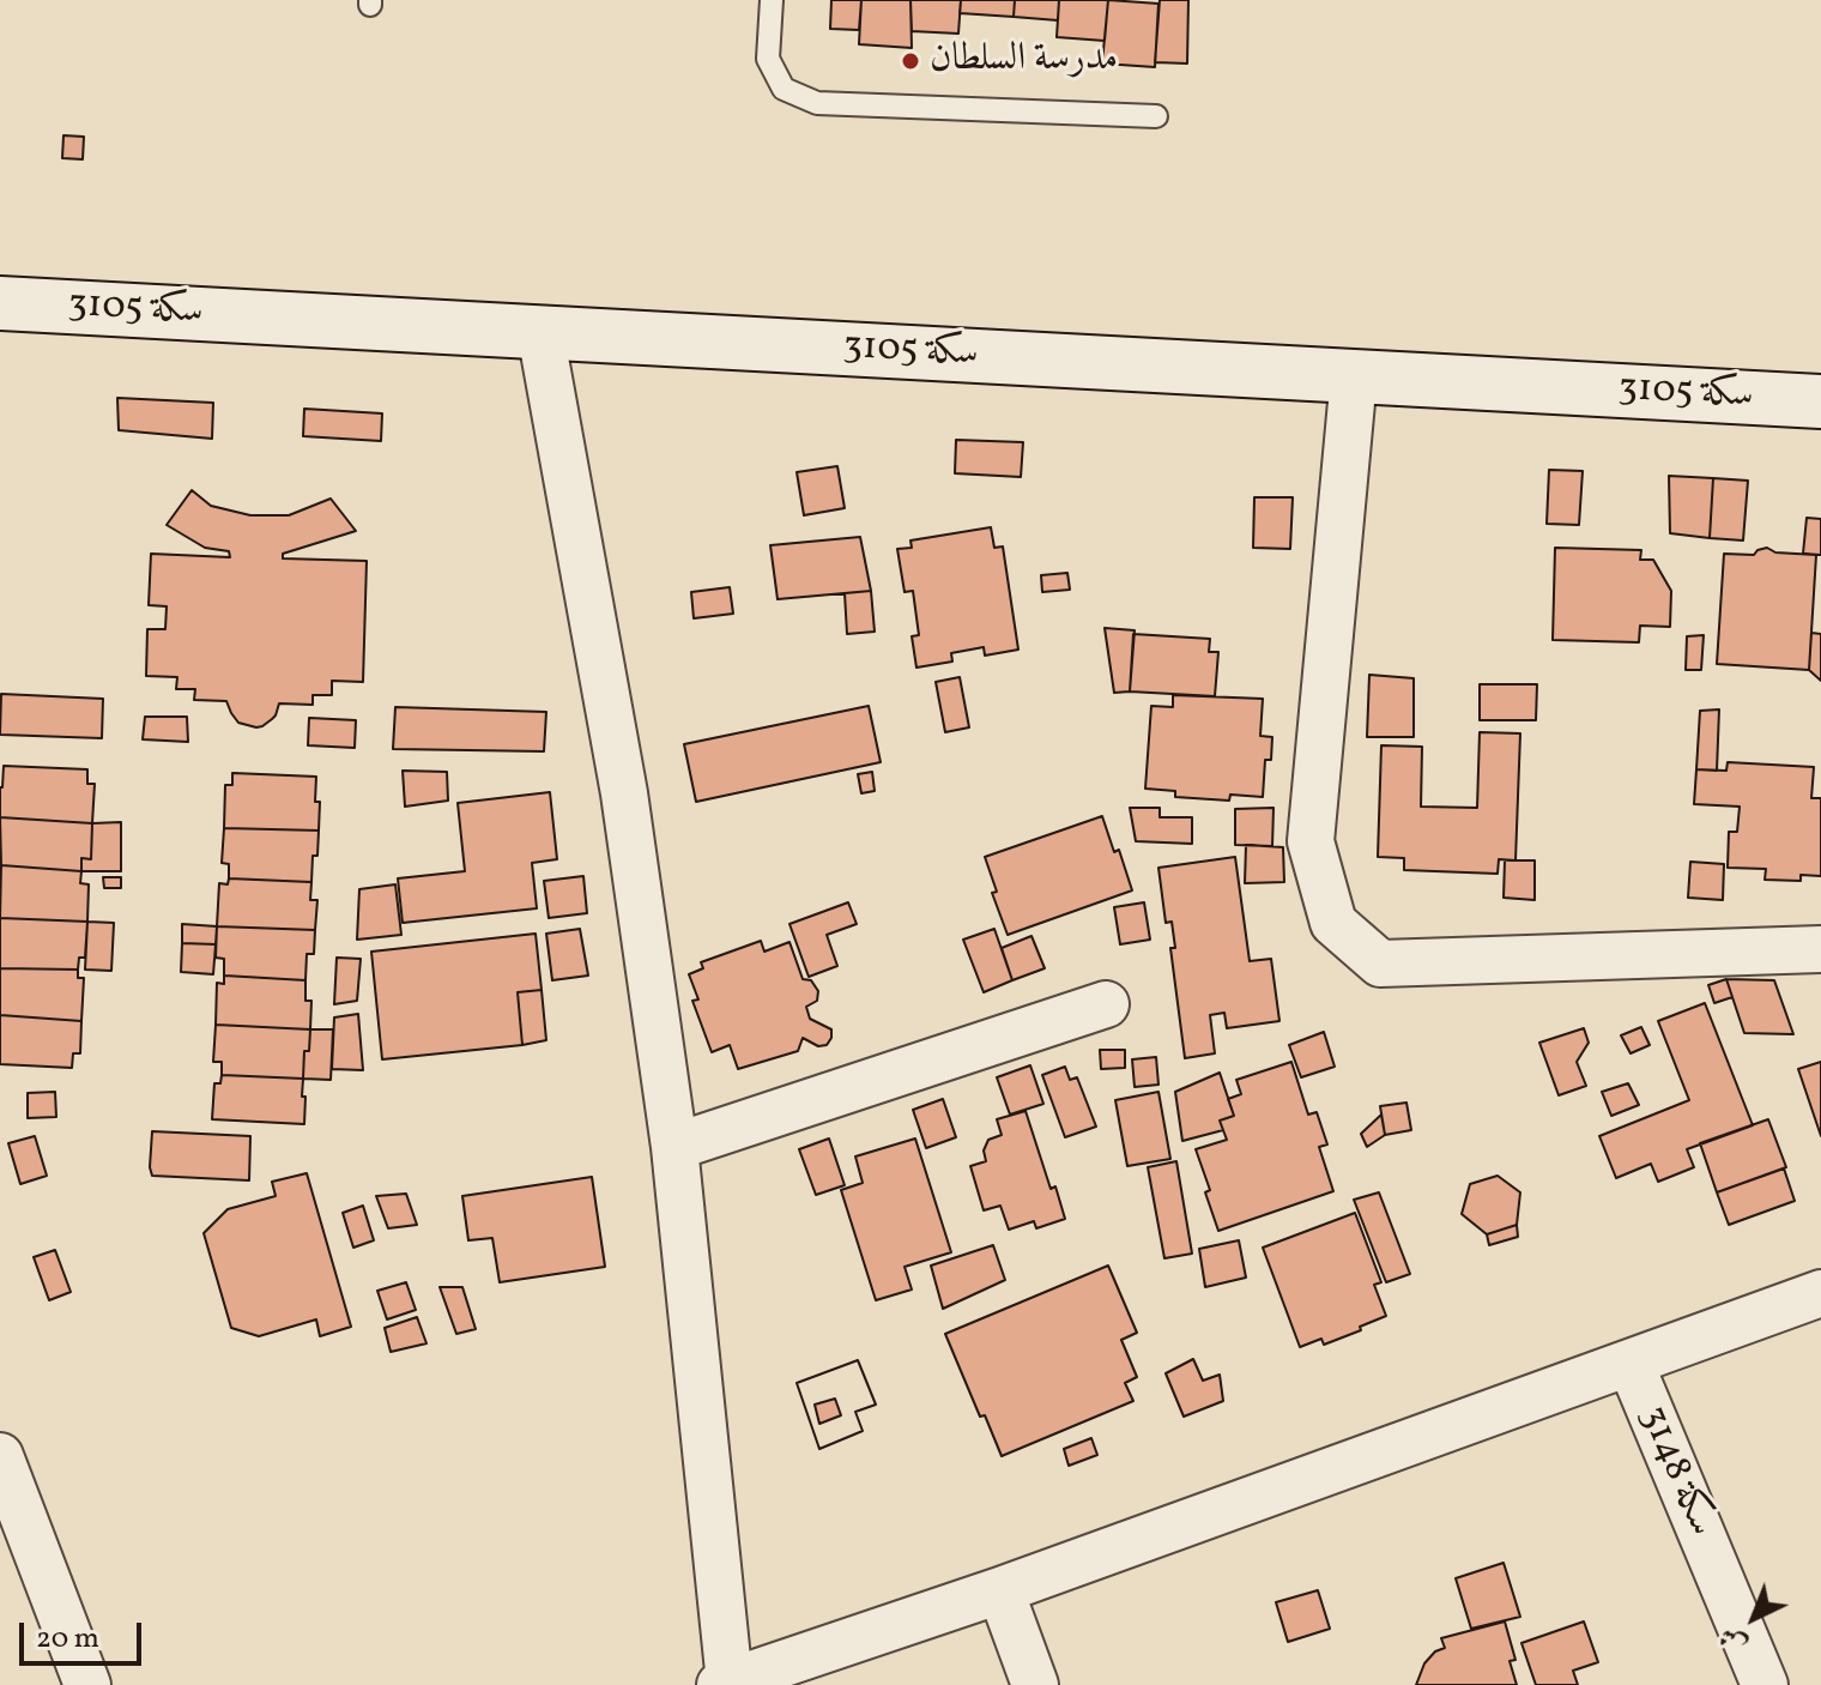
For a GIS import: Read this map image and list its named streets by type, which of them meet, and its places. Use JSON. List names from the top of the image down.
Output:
{
  "streets": {
    "street": ["سكة 3105", "سكة 3148"]
  },
  "places": ["مدرسة السلطان"],
  "scale_bar": "20 m",
  "north": "bottom left"
}
